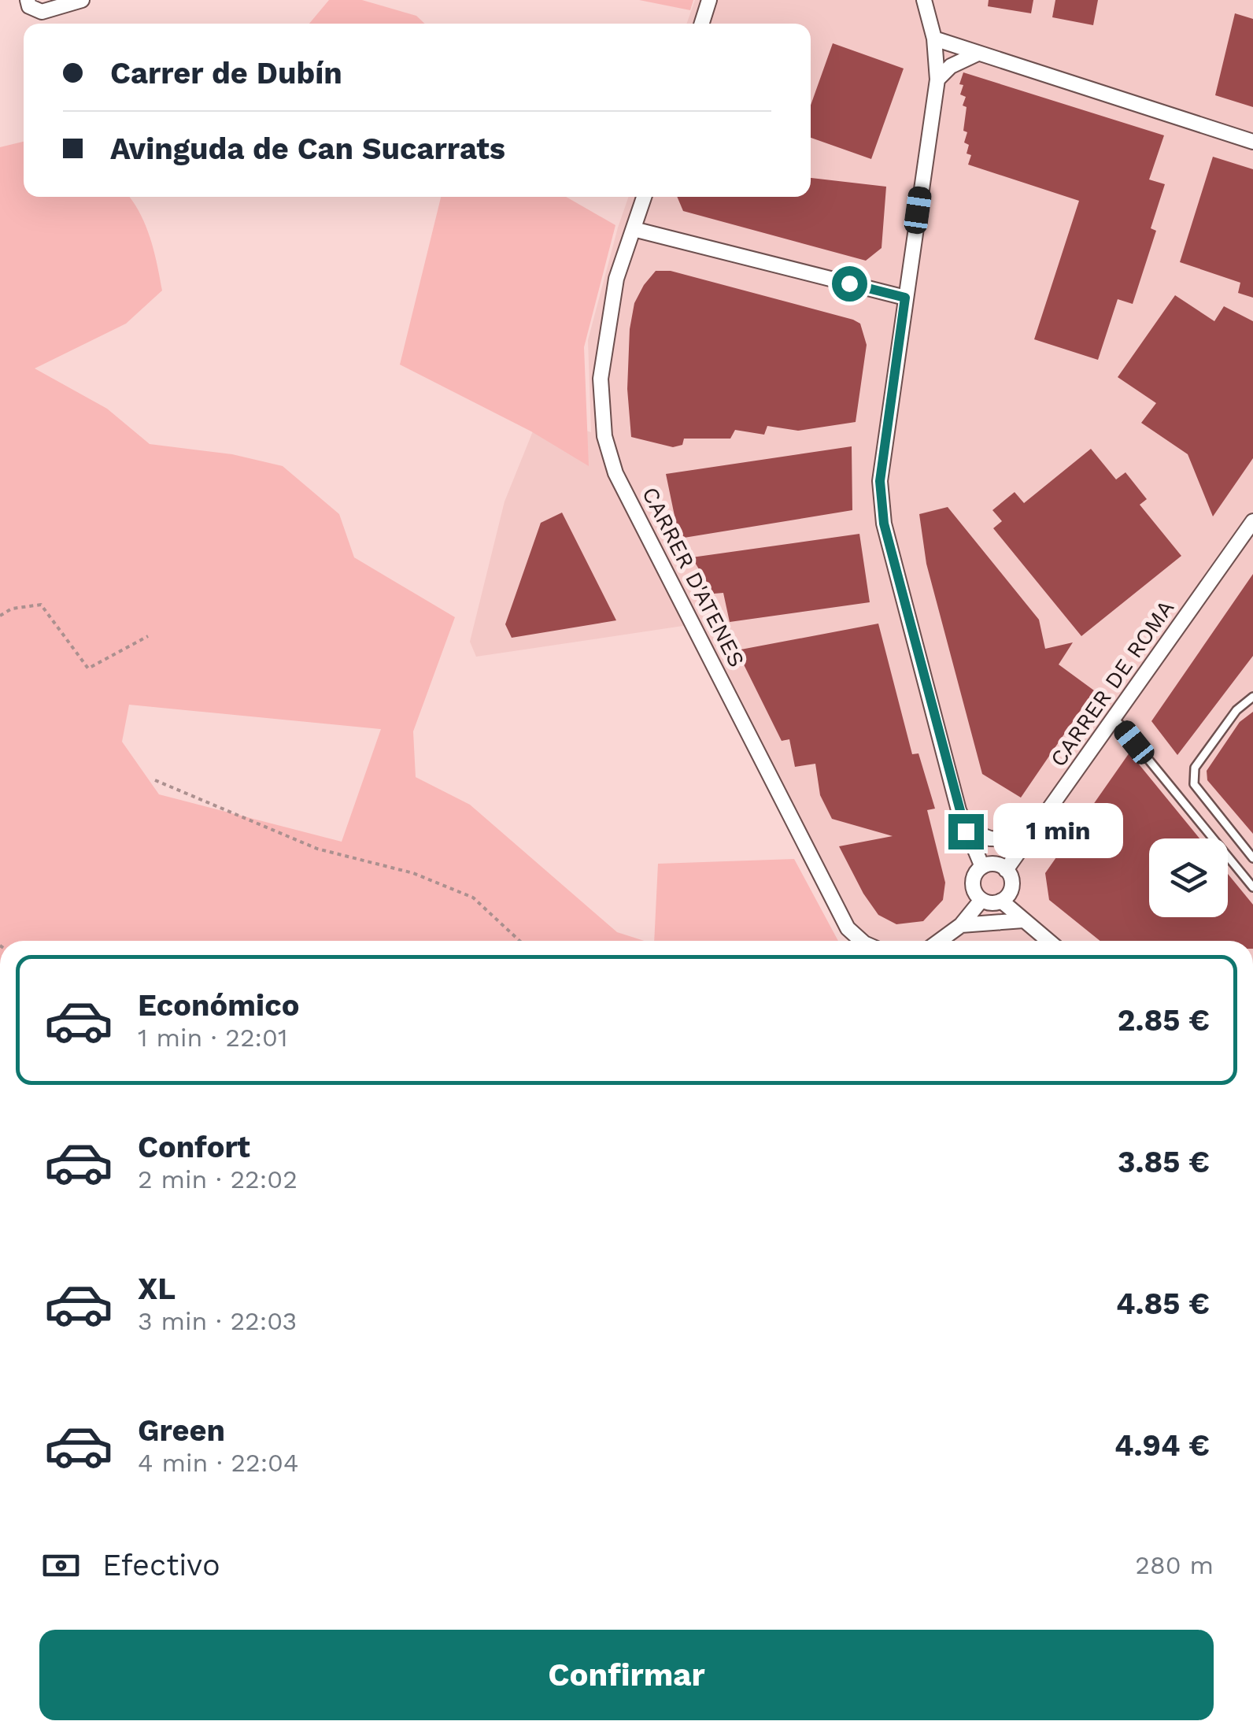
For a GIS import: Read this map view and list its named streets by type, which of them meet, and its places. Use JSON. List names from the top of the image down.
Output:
{
  "streets": {
    "street": ["CARRER D'ATENES", "CARRER DE ROMA"]
  },
  "page": {
    "banner": ["Carrer de Dubín", "Avinguda de Can Sucarrats"],
    "bubble": "1 min",
    "list": [
      {
        "name": "Económico",
        "note": "1 min · 22:01",
        "value": "2.85 €"
      },
      {
        "name": "Confort",
        "note": "2 min · 22:02",
        "value": "3.85 €"
      },
      {
        "name": "XL",
        "note": "3 min · 22:03",
        "value": "4.85 €"
      },
      {
        "name": "Green",
        "note": "4 min · 22:04",
        "value": "4.94 €"
      }
    ],
    "pay": ["Efectivo", "280 m"],
    "buttons": "Confirmar"
  }
}
